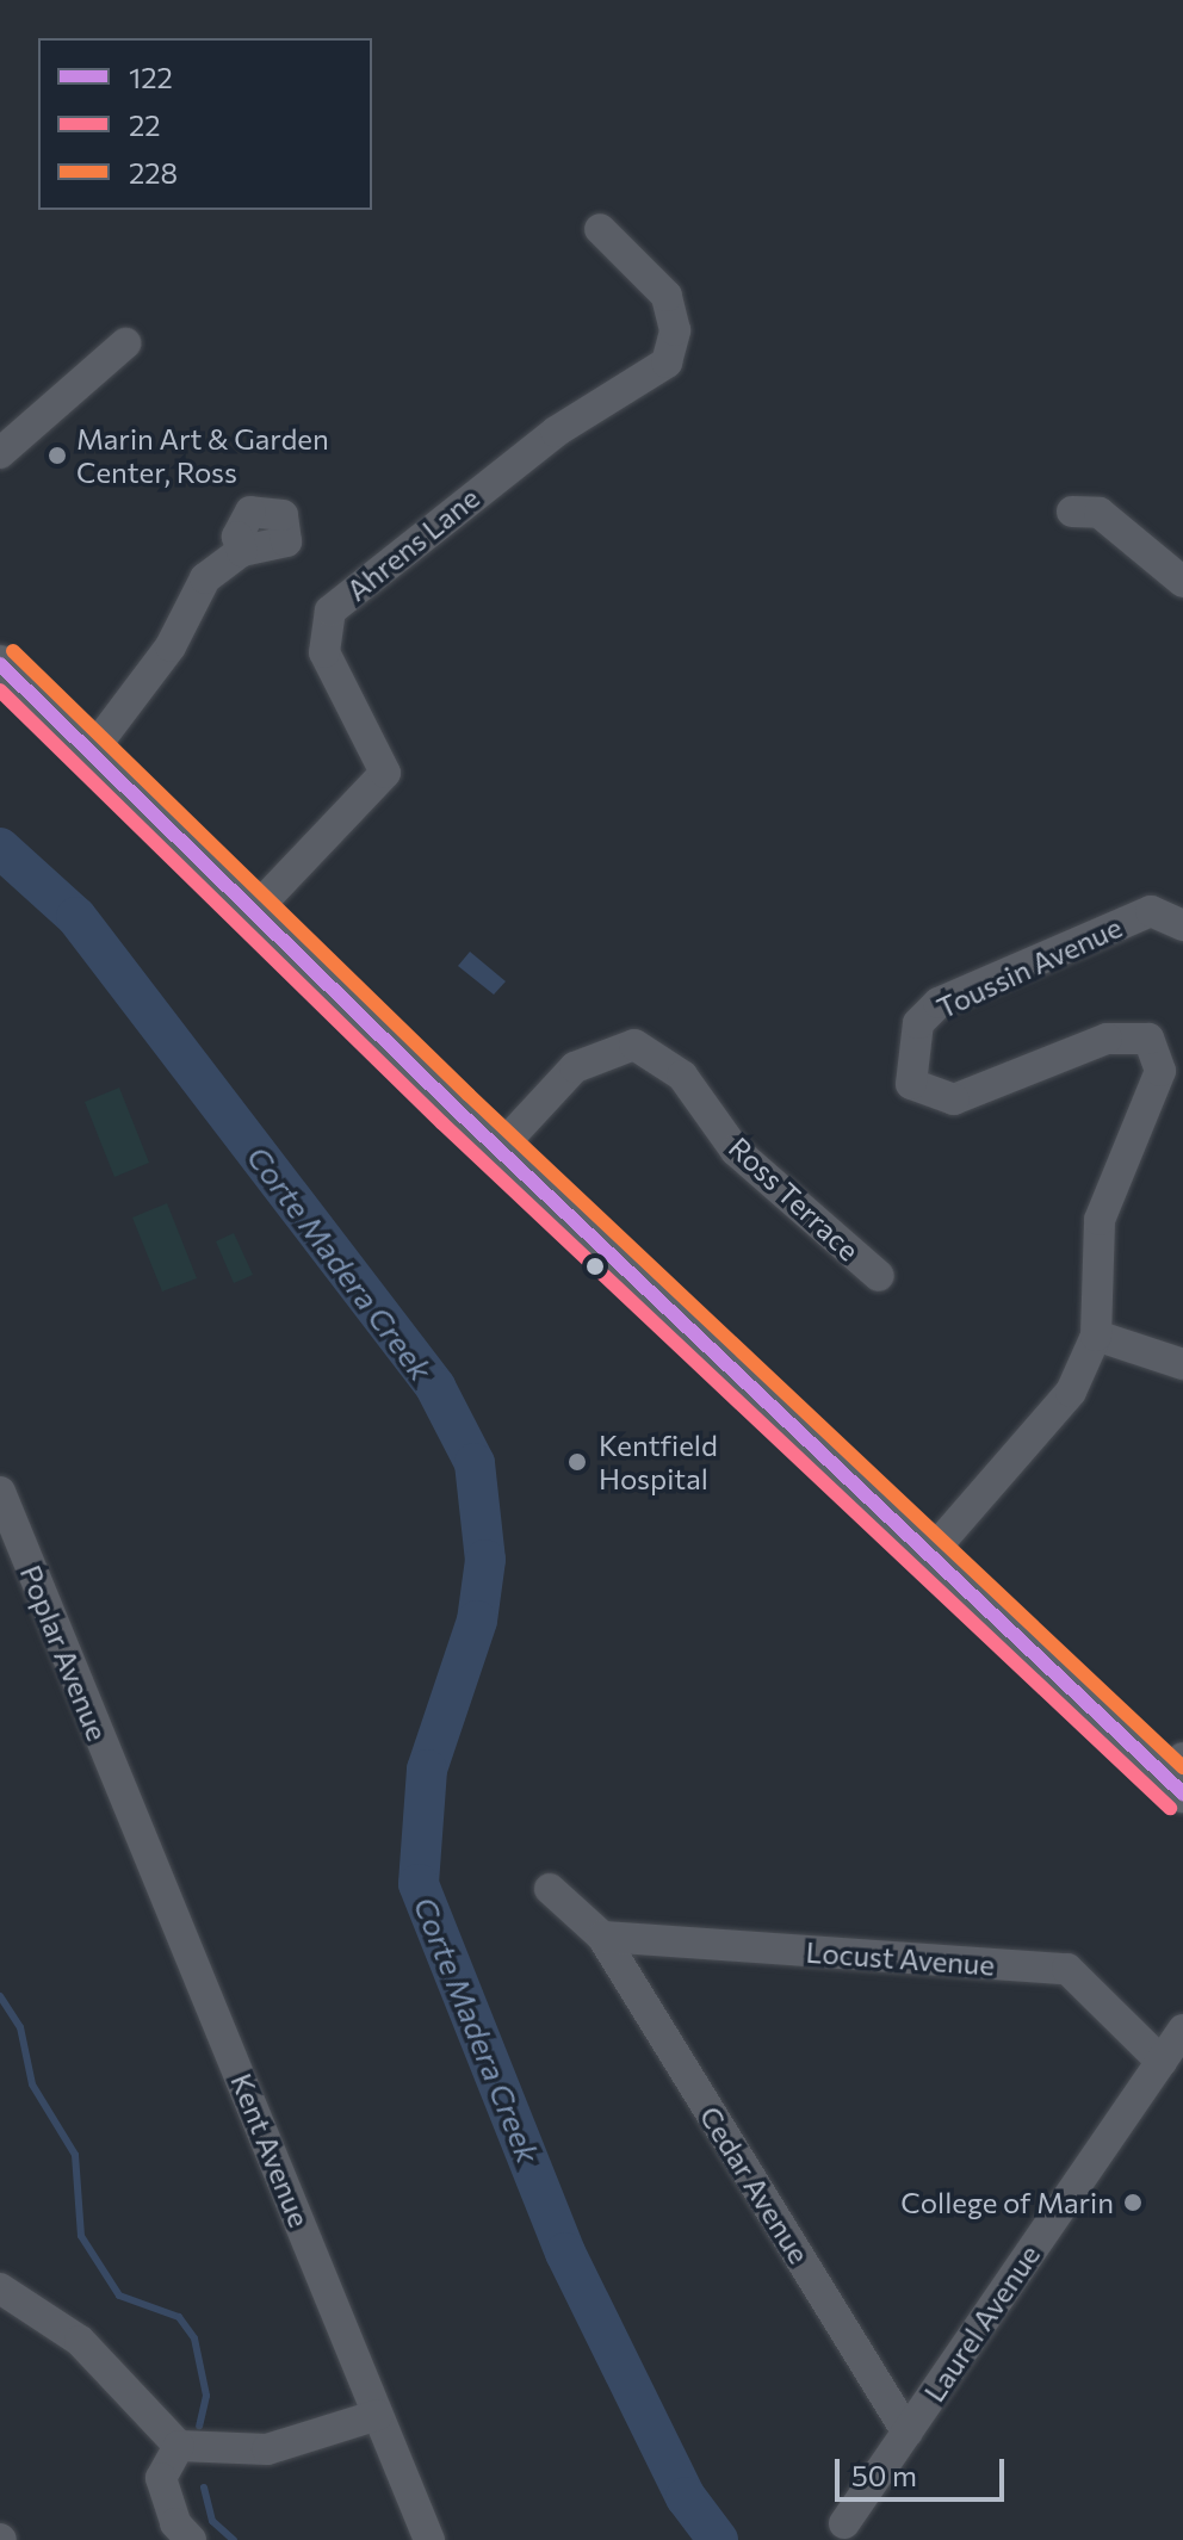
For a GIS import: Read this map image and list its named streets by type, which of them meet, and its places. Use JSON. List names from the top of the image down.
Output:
{
  "streets": {
    "street": [
      "Ahrens Lane",
      "Toussin Avenue",
      "Ross Terrace",
      "Poplar Avenue",
      "Locust Avenue",
      "Kent Avenue",
      "Cedar Avenue",
      "Laurel Avenue"
    ]
  },
  "crossings": [
    ["Poplar Avenue", "Kent Avenue"],
    ["Locust Avenue", "Cedar Avenue"],
    ["Locust Avenue", "Laurel Avenue"],
    ["Cedar Avenue", "Laurel Avenue"]
  ],
  "water": ["Corte Madera Creek"],
  "places": ["Marin Art & Garden Center, Ross", "Kentfield Hospital", "College of Marin"],
  "lines": ["transit line 228", "transit line 122", "transit line 22"],
  "legend": ["122", "22", "228"],
  "scale_bar": "50 m"
}
